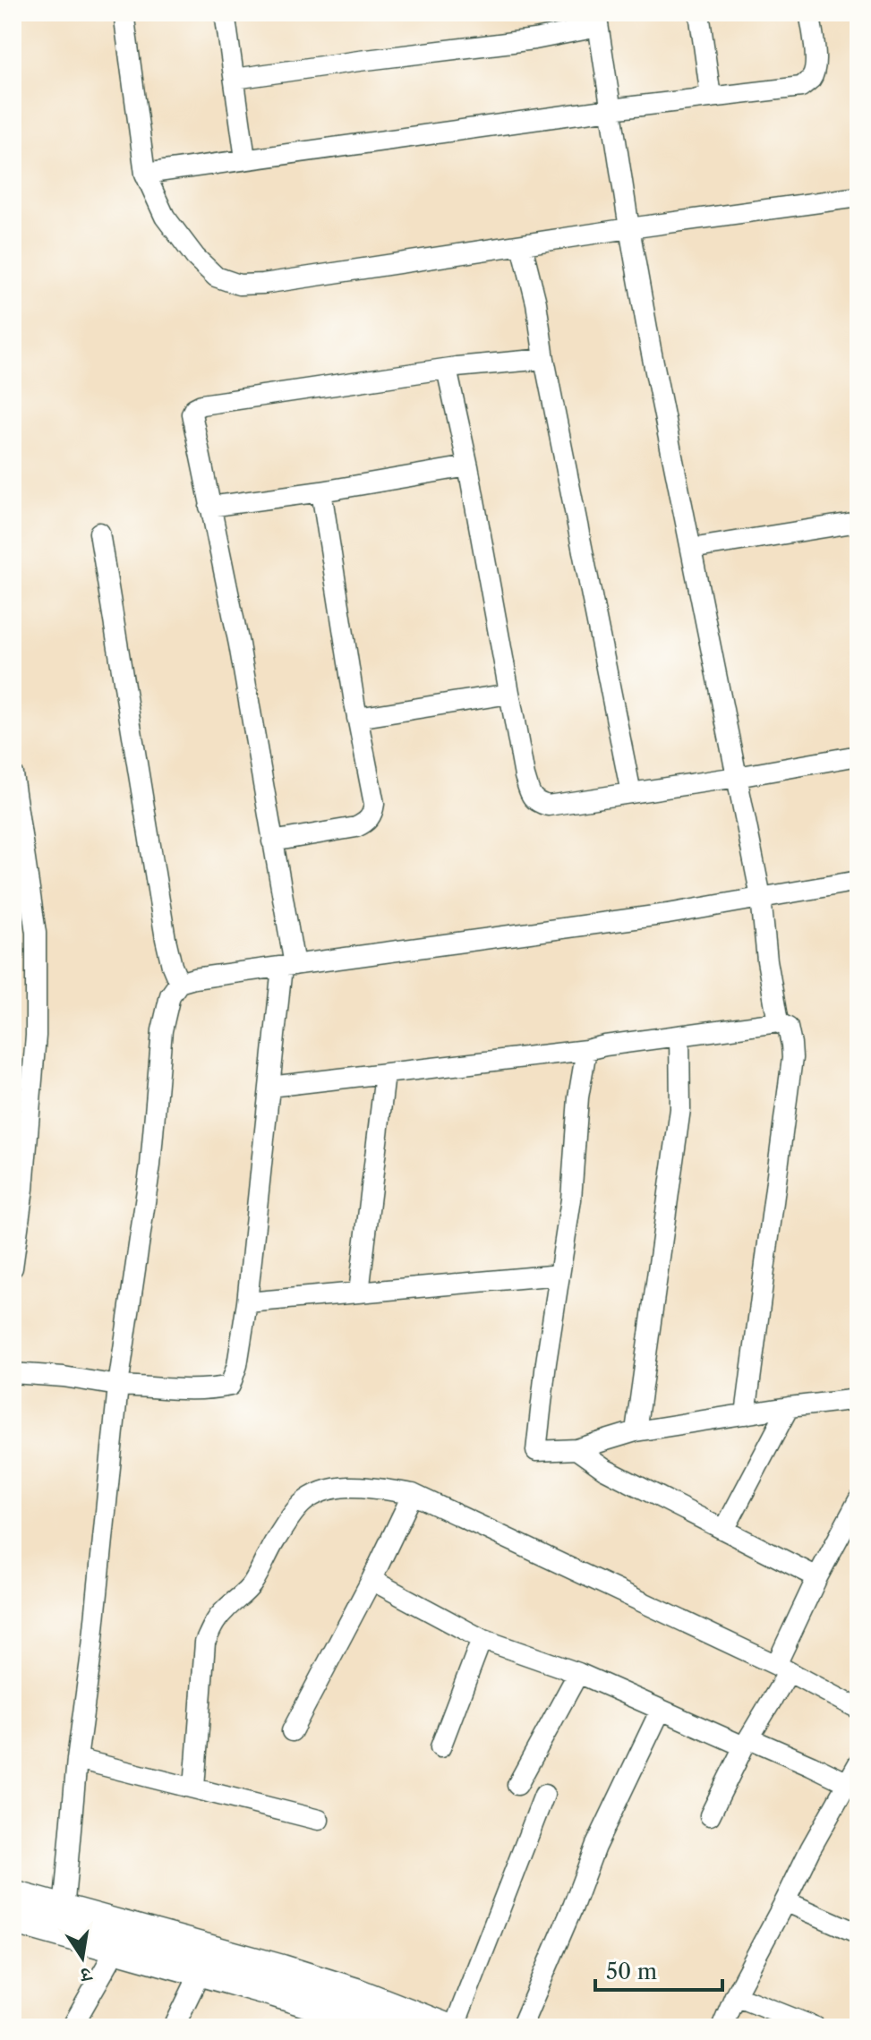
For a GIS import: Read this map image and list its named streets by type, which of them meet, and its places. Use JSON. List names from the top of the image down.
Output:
{
  "scale_bar": "50 m",
  "north": "bottom"
}
